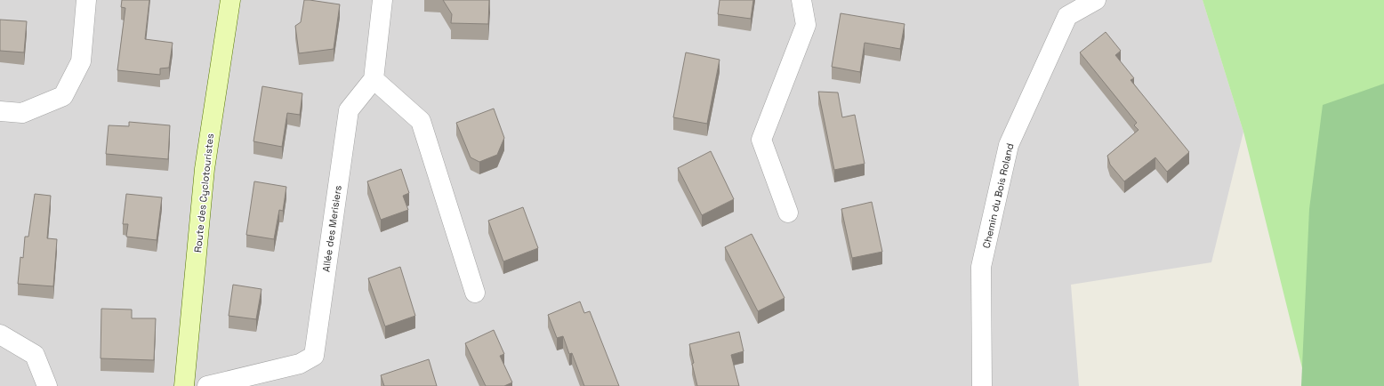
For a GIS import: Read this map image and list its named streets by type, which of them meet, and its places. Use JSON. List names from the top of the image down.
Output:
{
  "streets": {
    "street": ["Route des Cyclotouristes", "Chemin du Bois Roland", "Allée des Merisiers"]
  }
}
